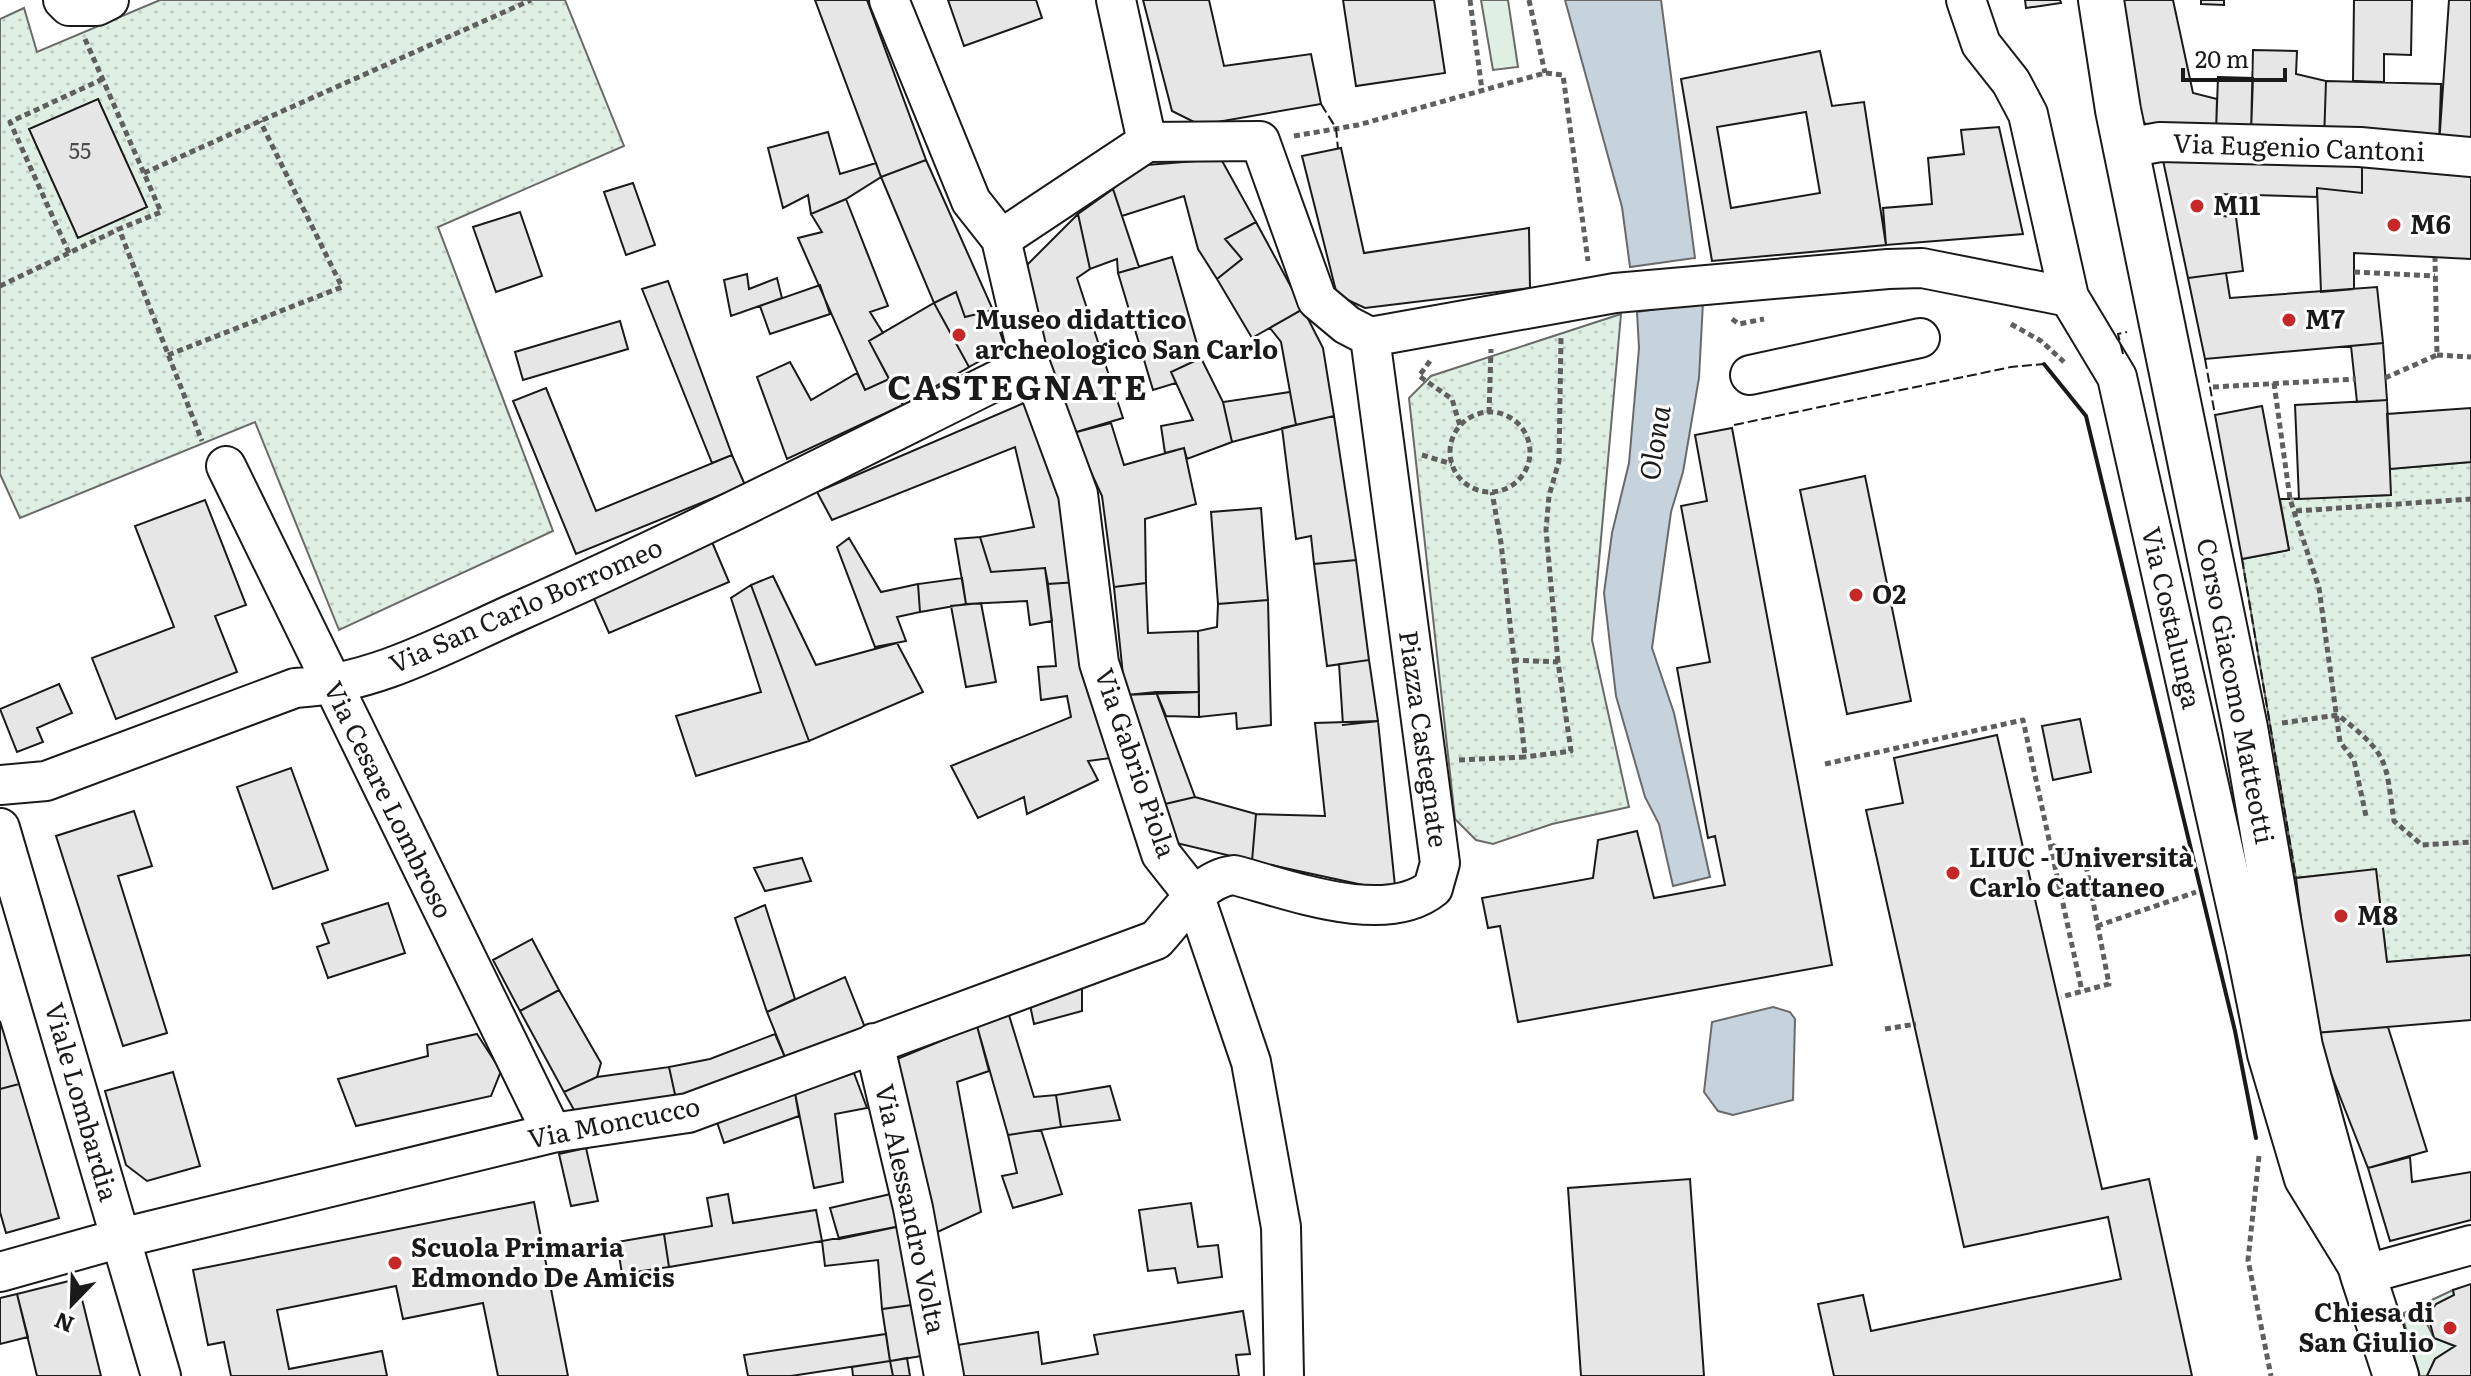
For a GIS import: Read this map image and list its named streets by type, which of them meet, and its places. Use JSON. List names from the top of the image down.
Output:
{
  "streets": {
    "main road": ["Corso Giacomo Matteotti"],
    "street": [
      "Via Eugenio Cantoni",
      "Via San Carlo Borromeo",
      "Via Costalunga",
      "Piazza Castegnate",
      "Via Gabrio Piola",
      "Via Cesare Lombroso",
      "Viale Lombardia",
      "Via Moncucco",
      "Via Alessandro Volta"
    ]
  },
  "crossings": [
    ["Via Eugenio Cantoni", "Corso Giacomo Matteotti"],
    ["Via San Carlo Borromeo", "Via Gabrio Piola"],
    ["Via San Carlo Borromeo", "Via Cesare Lombroso"],
    ["Via Costalunga", "Corso Giacomo Matteotti"],
    ["Piazza Castegnate", "Via Gabrio Piola"],
    ["Piazza Castegnate", "Via Moncucco"],
    ["Via Gabrio Piola", "Via Moncucco"],
    ["Via Cesare Lombroso", "Via Moncucco"],
    ["Viale Lombardia", "Via Moncucco"],
    ["Via Moncucco", "Via Alessandro Volta"]
  ],
  "districts": ["CASTEGNATE"],
  "water": ["Olona"],
  "places": [
    "M11",
    "M6",
    "M7",
    "Museo didattico archeologico San Carlo",
    "O2",
    "LIUC - Università Carlo Cattaneo",
    "M8",
    "Scuola Primaria Edmondo De Amicis",
    "Chiesa di San Giulio"
  ],
  "house_numbers": ["55"],
  "scale_bar": "20 m",
  "north": "bottom left"
}
